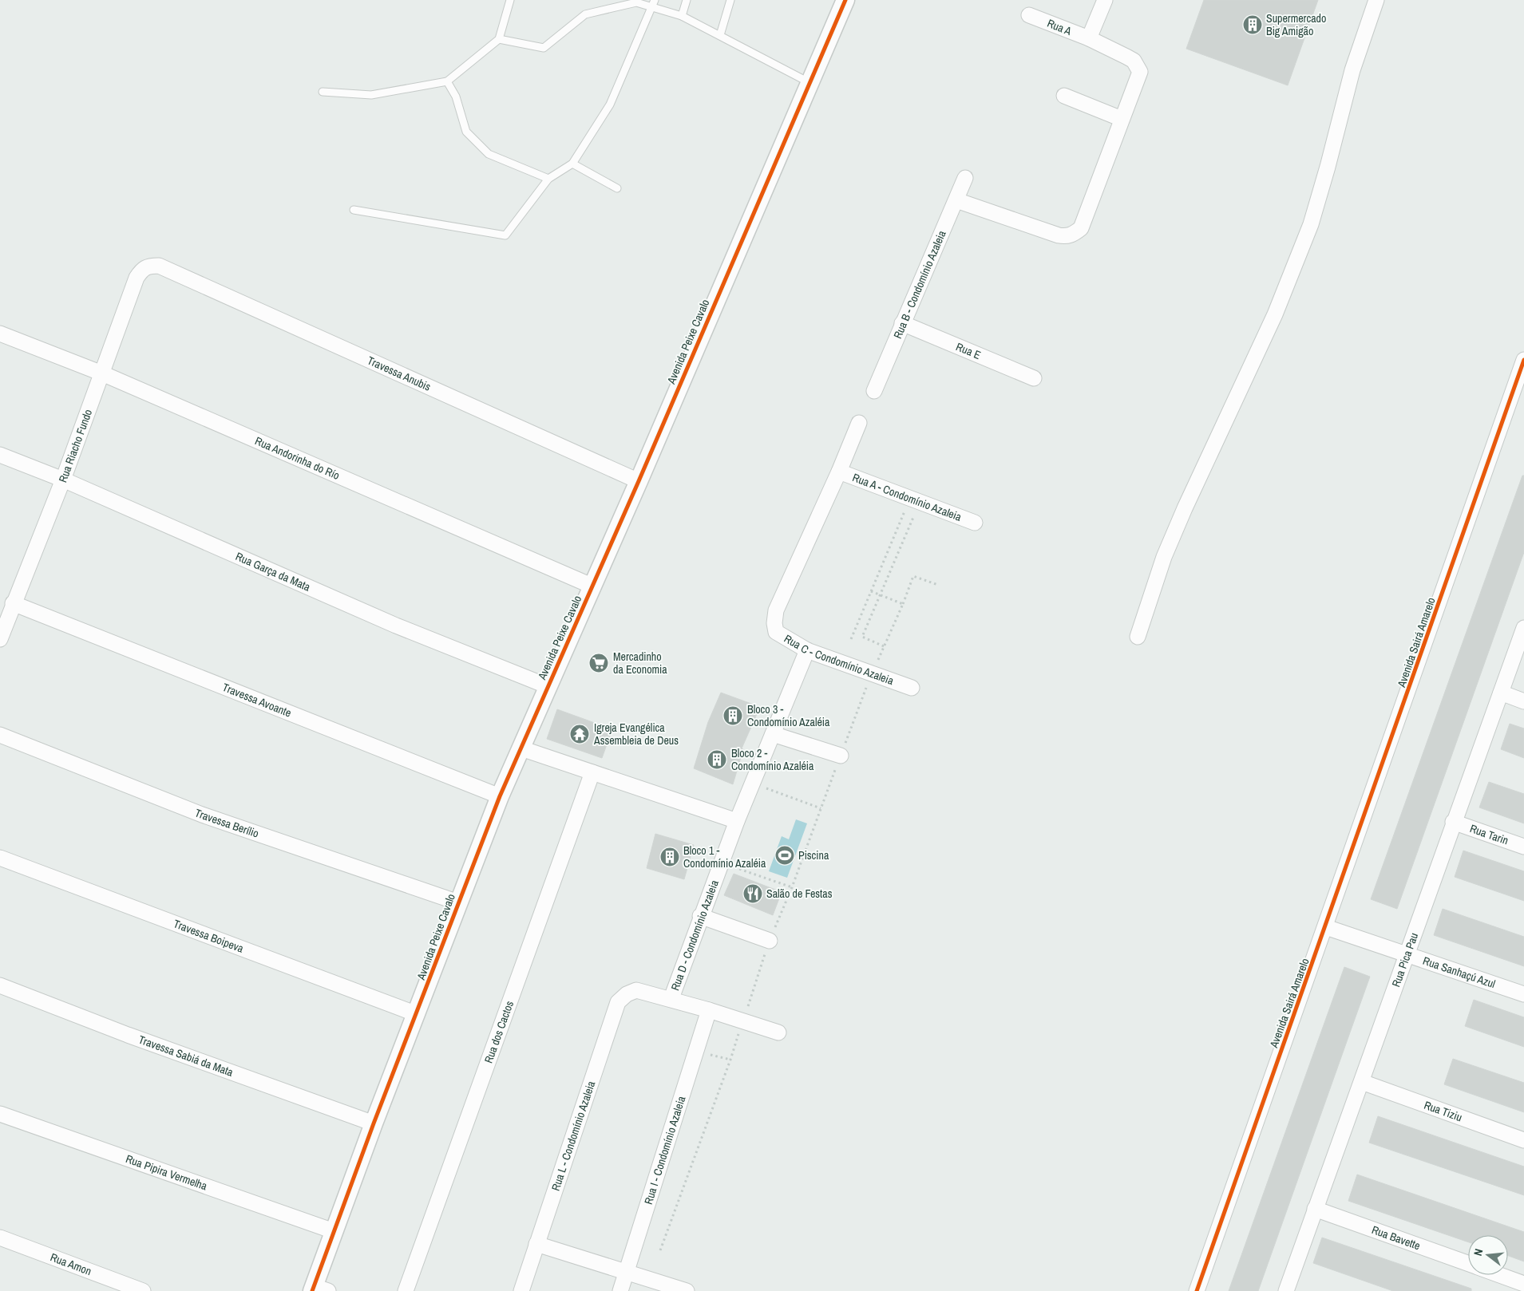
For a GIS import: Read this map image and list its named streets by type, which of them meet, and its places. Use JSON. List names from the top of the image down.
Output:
{
  "streets": {
    "street": [
      "Rua A",
      "Rua B - Condomínio Azaleia",
      "Avenida Peixe Cavalo",
      "Rua E",
      "Travessa Anubis",
      "Rua Riacho Fundo",
      "Rua Andorinha do Río",
      "Rua A - Condomínio Azaleia",
      "Rua Garça da Mata",
      "Avenida Sairá Amarelo",
      "Rua C - Condomínio Azaleia",
      "Travessa Avoante",
      "Travessa Berílio",
      "Rua Tarin",
      "Rua D - Condomínio Azaleia",
      "Travessa Boipeva",
      "Rua Pica Pau",
      "Rua Sanhaçú Azul",
      "Rua dos Cactos",
      "Travessa Sabiá da Mata",
      "Rua Tiziu",
      "Rua L - Condomínio Azaleia",
      "Rua I - Condomínio Azaleia",
      "Rua Pipira Vermelha",
      "Rua Bavette",
      "Rua Amon"
    ]
  },
  "crossings": [
    ["Rua B - Condomínio Azaleia", "Rua E"],
    ["Avenida Peixe Cavalo", "Travessa Anubis"],
    ["Avenida Peixe Cavalo", "Rua Andorinha do Río"],
    ["Avenida Peixe Cavalo", "Rua Garça da Mata"],
    ["Avenida Peixe Cavalo", "Travessa Avoante"],
    ["Avenida Peixe Cavalo", "Travessa Berílio"],
    ["Avenida Peixe Cavalo", "Travessa Boipeva"],
    ["Avenida Peixe Cavalo", "Travessa Sabiá da Mata"],
    ["Avenida Peixe Cavalo", "Rua Pipira Vermelha"],
    ["Travessa Anubis", "Rua Riacho Fundo"],
    ["Rua Riacho Fundo", "Rua Andorinha do Río"],
    ["Rua Riacho Fundo", "Rua Garça da Mata"],
    ["Rua Riacho Fundo", "Travessa Avoante"],
    ["Rua A - Condomínio Azaleia", "Rua C - Condomínio Azaleia"],
    ["Avenida Sairá Amarelo", "Rua Sanhaçú Azul"],
    ["Rua C - Condomínio Azaleia", "Rua D - Condomínio Azaleia"],
    ["Rua Tarin", "Rua Pica Pau"],
    ["Rua D - Condomínio Azaleia", "Rua L - Condomínio Azaleia"],
    ["Rua Pica Pau", "Rua Sanhaçú Azul"],
    ["Rua Pica Pau", "Rua Tiziu"],
    ["Rua Pica Pau", "Rua Bavette"]
  ],
  "places": {
    "building": [
      "Supermercado Big Amigão",
      "Bloco 3 - Condomínio Azaléia",
      "Bloco 2 - Condomínio Azaléia",
      "Bloco 1 - Condomínio Azaléia"
    ],
    "supermarket": ["Mercadinho da Economia"],
    "temple": ["Igreja Evangélica Assembleia de Deus"],
    "sports": ["Piscina"],
    "restaurant": ["Salão de Festas"]
  },
  "north": "left"
}
